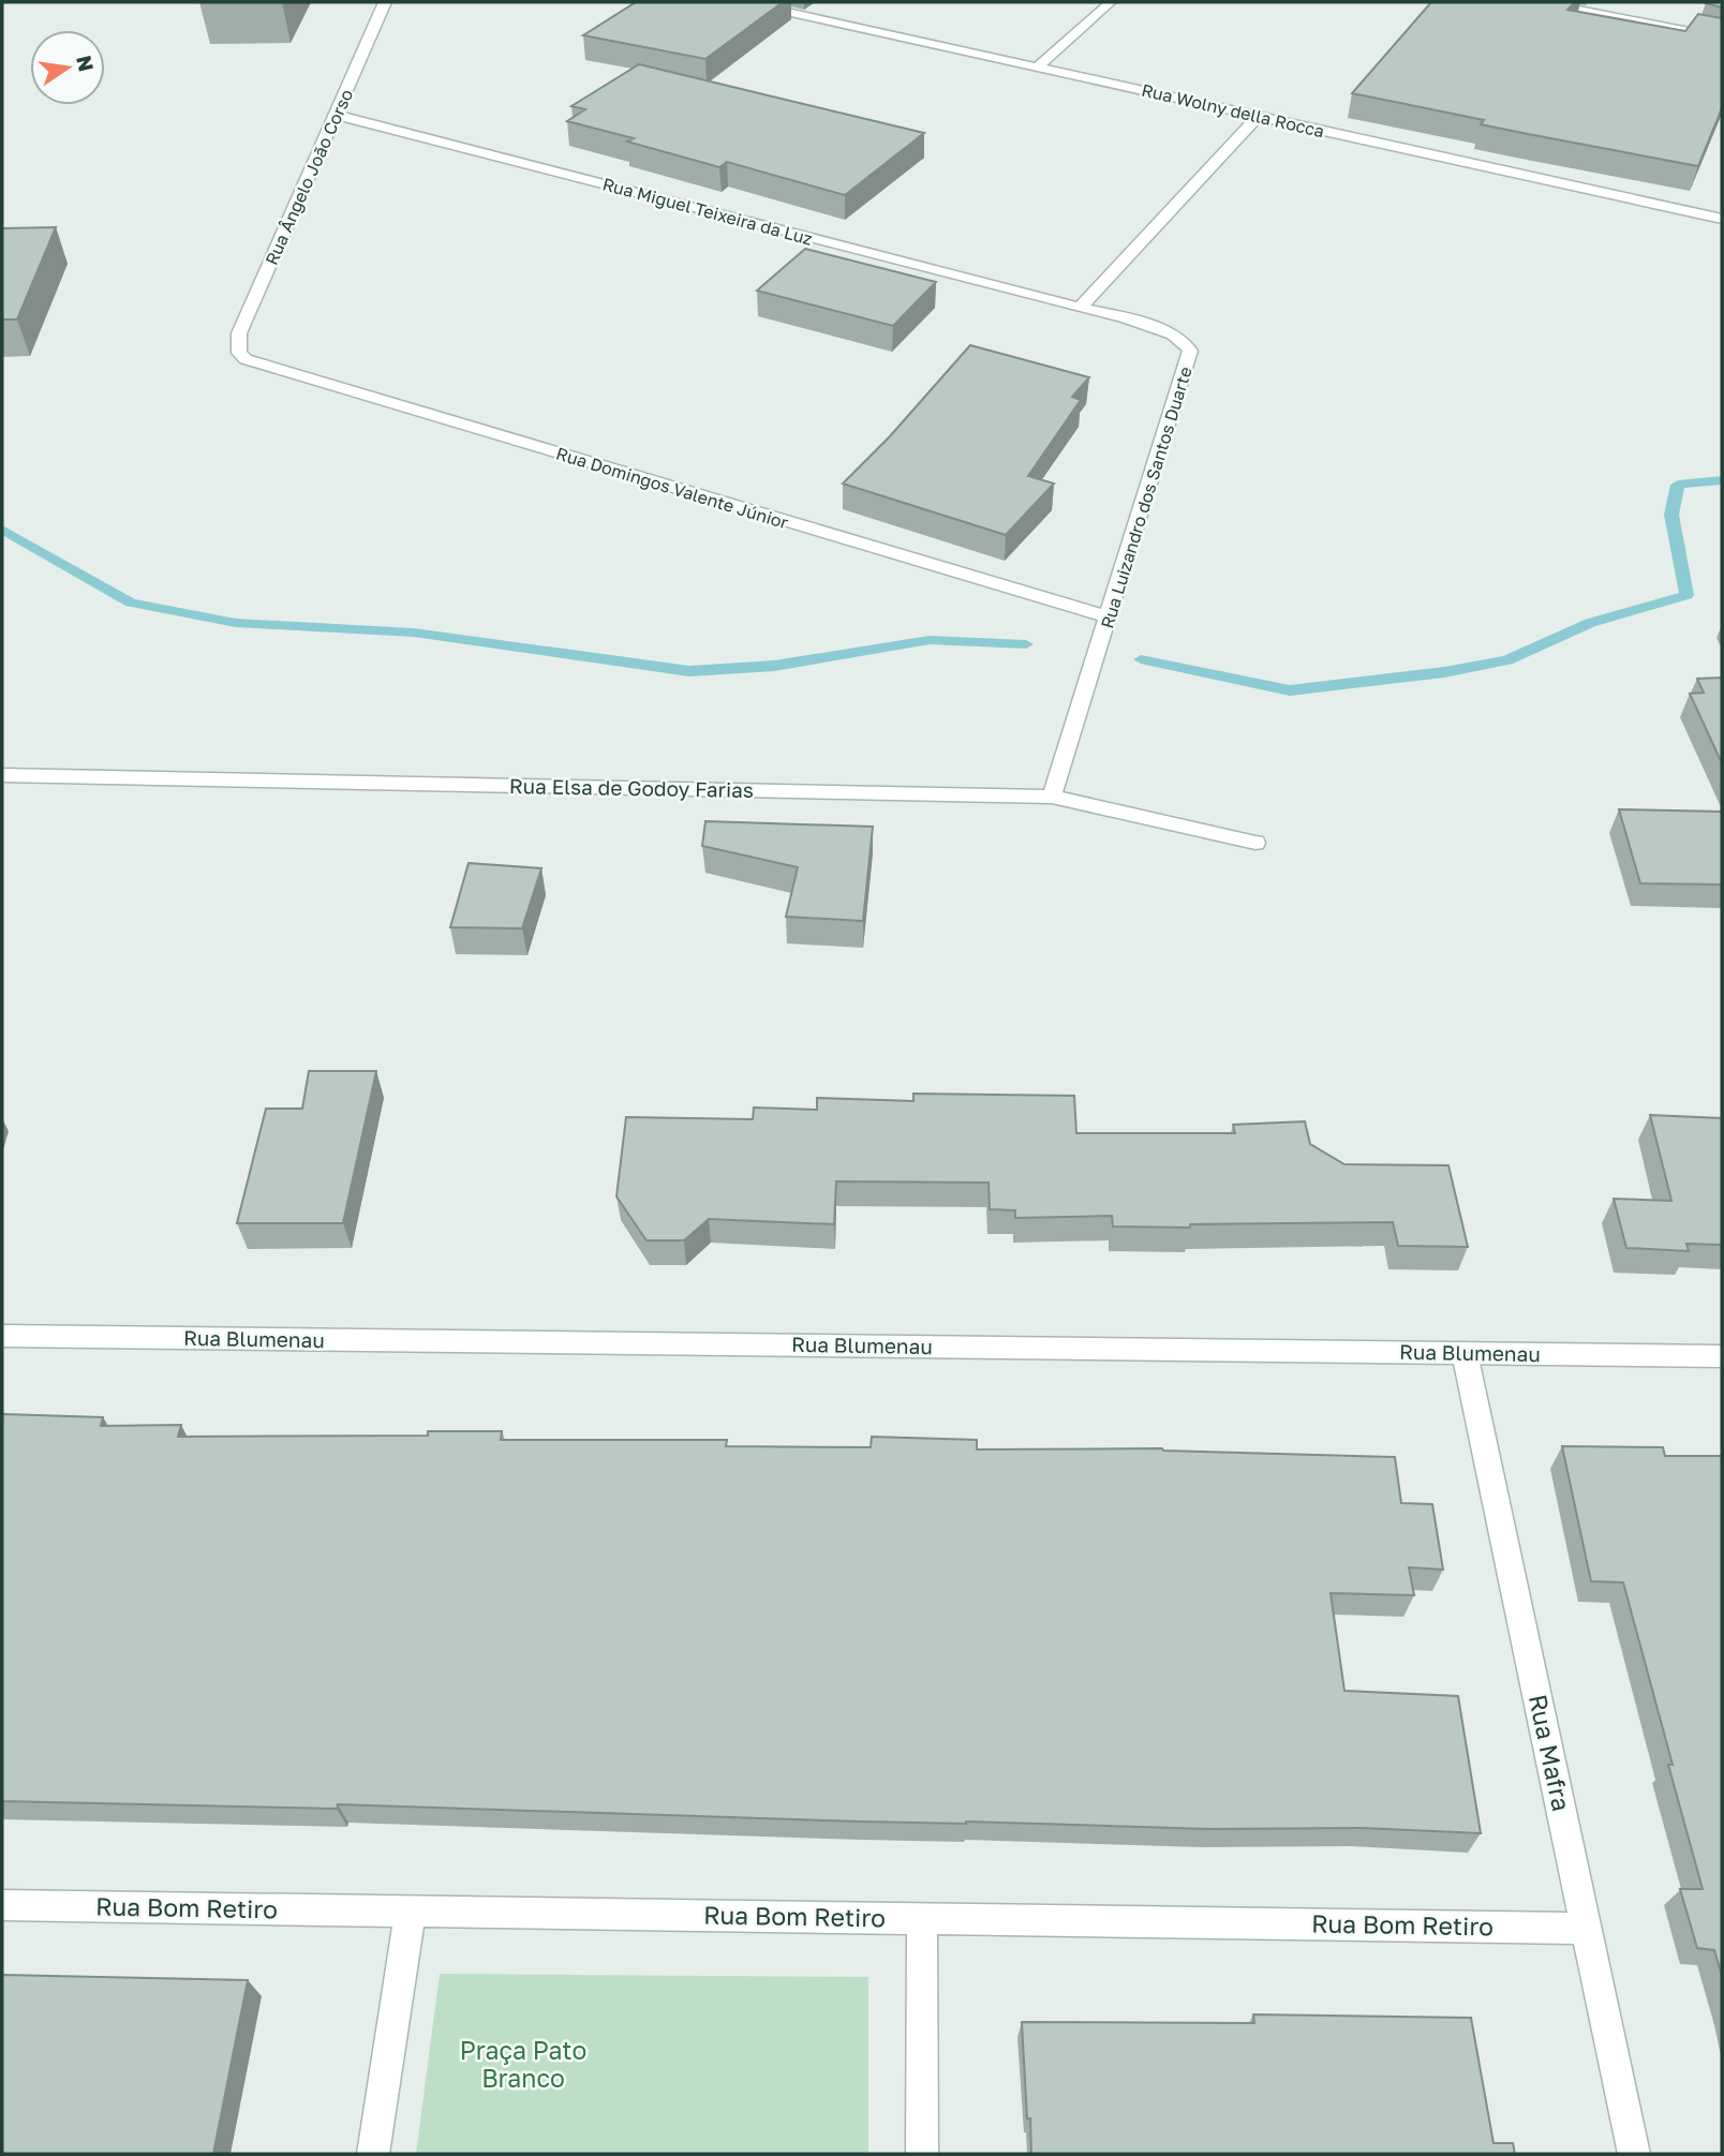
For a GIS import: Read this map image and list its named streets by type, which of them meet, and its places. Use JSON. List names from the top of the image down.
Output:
{
  "streets": {
    "street": [
      "Rua Wolny della Rocca",
      "Rua Ângelo João Corso",
      "Rua Miguel Teixeira da Luz",
      "Rua Domingos Valente Júnior",
      "Rua Luizandro dos Santos Duarte",
      "Rua Elsa de Godoy Farias",
      "Rua Blumenau",
      "Rua Mafra",
      "Rua Bom Retiro"
    ]
  },
  "crossings": [
    ["Rua Ângelo João Corso", "Rua Miguel Teixeira da Luz"],
    ["Rua Ângelo João Corso", "Rua Domingos Valente Júnior"],
    ["Rua Miguel Teixeira da Luz", "Rua Luizandro dos Santos Duarte"],
    ["Rua Domingos Valente Júnior", "Rua Luizandro dos Santos Duarte"],
    ["Rua Luizandro dos Santos Duarte", "Rua Elsa de Godoy Farias"],
    ["Rua Blumenau", "Rua Mafra"],
    ["Rua Mafra", "Rua Bom Retiro"]
  ],
  "parks": ["Praça Pato Branco"],
  "north": "right"
}
